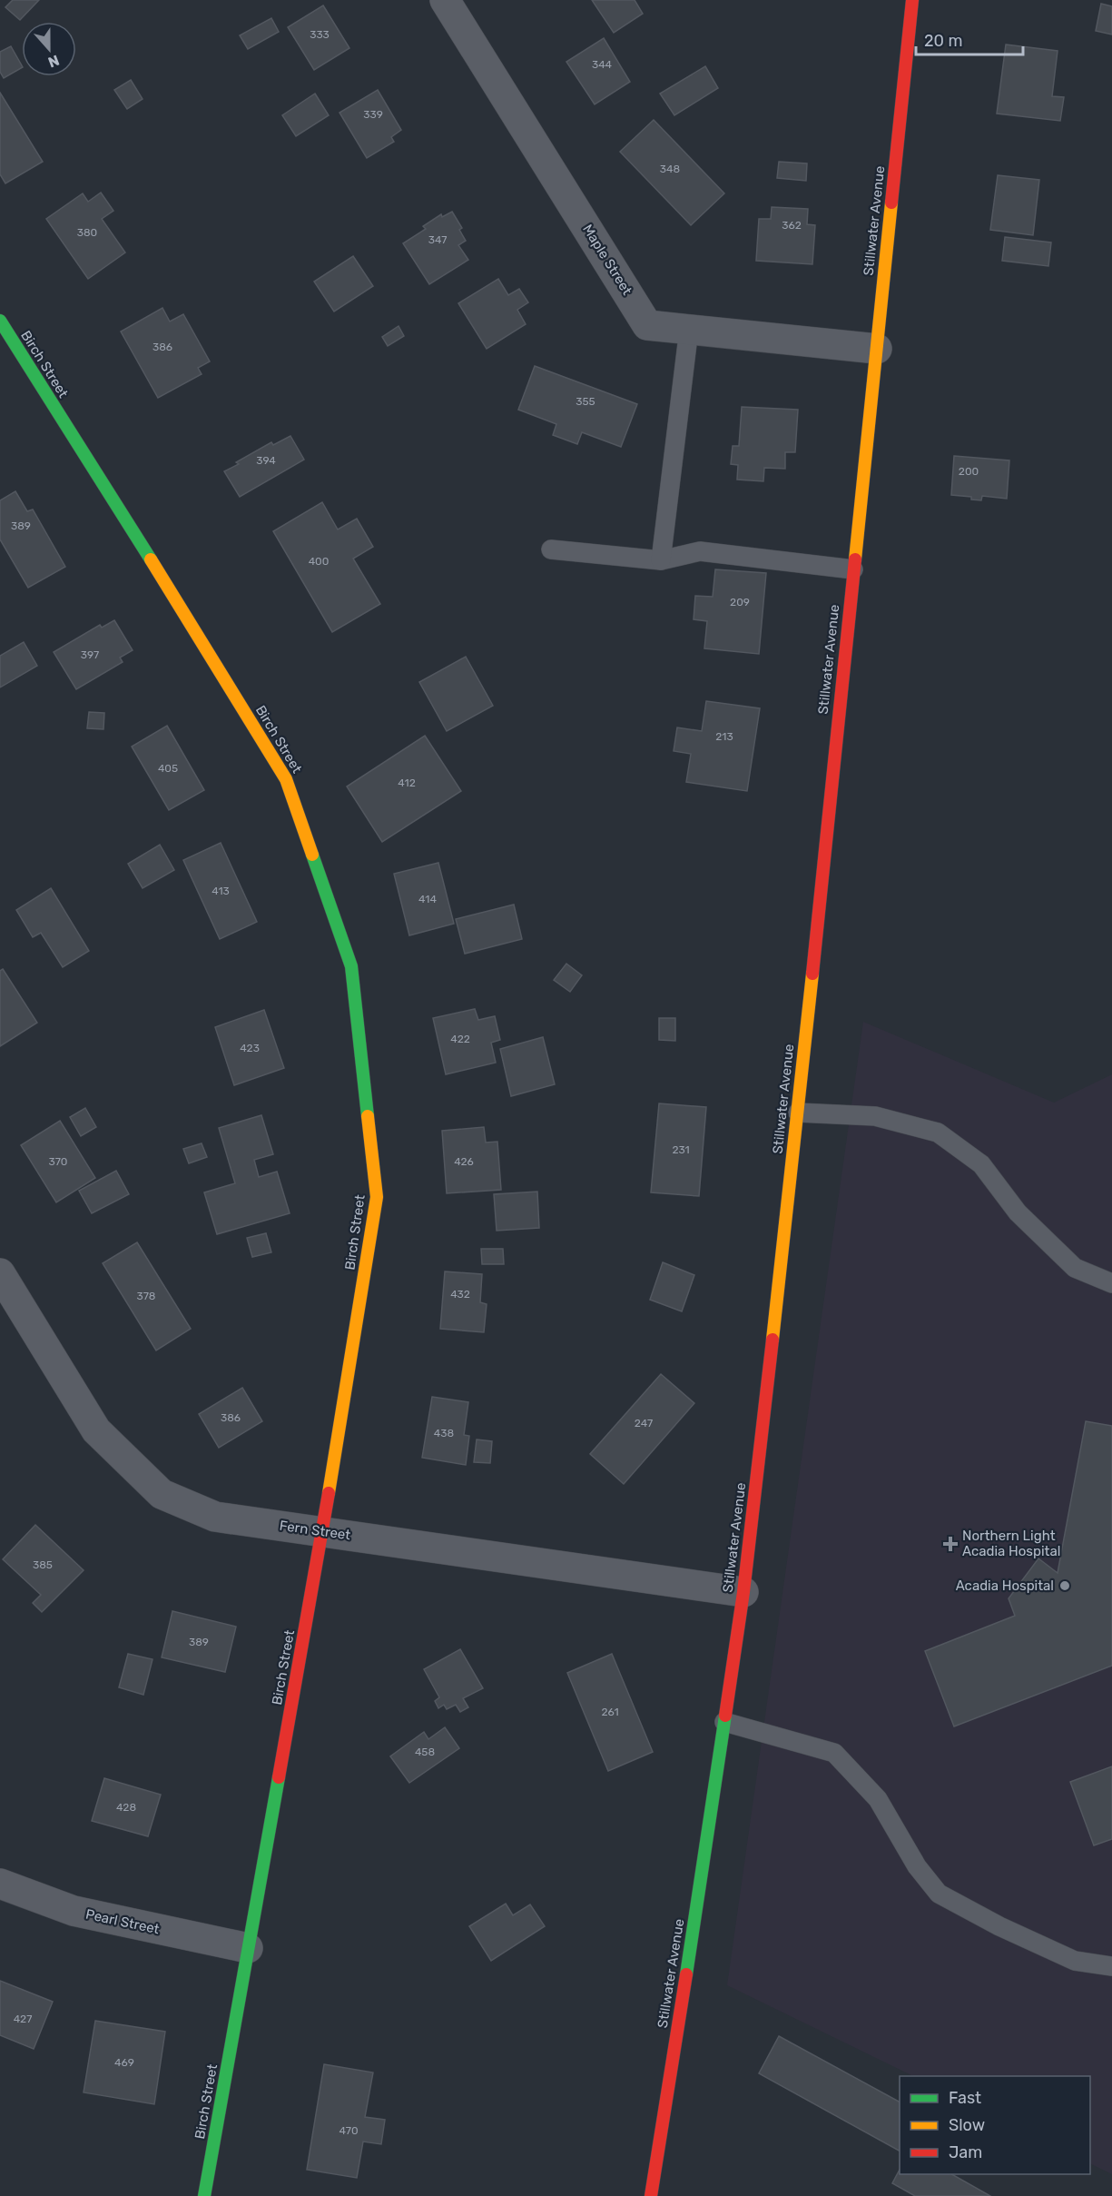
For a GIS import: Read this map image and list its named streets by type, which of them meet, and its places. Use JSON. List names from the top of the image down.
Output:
{
  "streets": {
    "main road": ["Stillwater Avenue", "Birch Street"],
    "street": ["Maple Street", "Fern Street", "Pearl Street"]
  },
  "crossings": [
    ["Stillwater Avenue", "Maple Street"],
    ["Stillwater Avenue", "Fern Street"],
    ["Birch Street", "Fern Street"],
    ["Birch Street", "Pearl Street"]
  ],
  "places": {
    "health": ["Northern Light Acadia Hospital"],
    "other": ["Acadia Hospital"]
  },
  "house_numbers": [
    "333",
    "344",
    "339",
    "348",
    "362",
    "380",
    "347",
    "386",
    "355",
    "394",
    "200",
    "389",
    "400",
    "209",
    "397",
    "213",
    "405",
    "412",
    "413",
    "414",
    "422",
    "423",
    "231",
    "370",
    "426",
    "432",
    "378",
    "386",
    "247",
    "438",
    "385",
    "389",
    "261",
    "458",
    "428",
    "427",
    "469",
    "470"
  ],
  "legend": ["Fast", "Slow", "Jam"],
  "scale_bar": "20 m",
  "north": "bottom"
}
